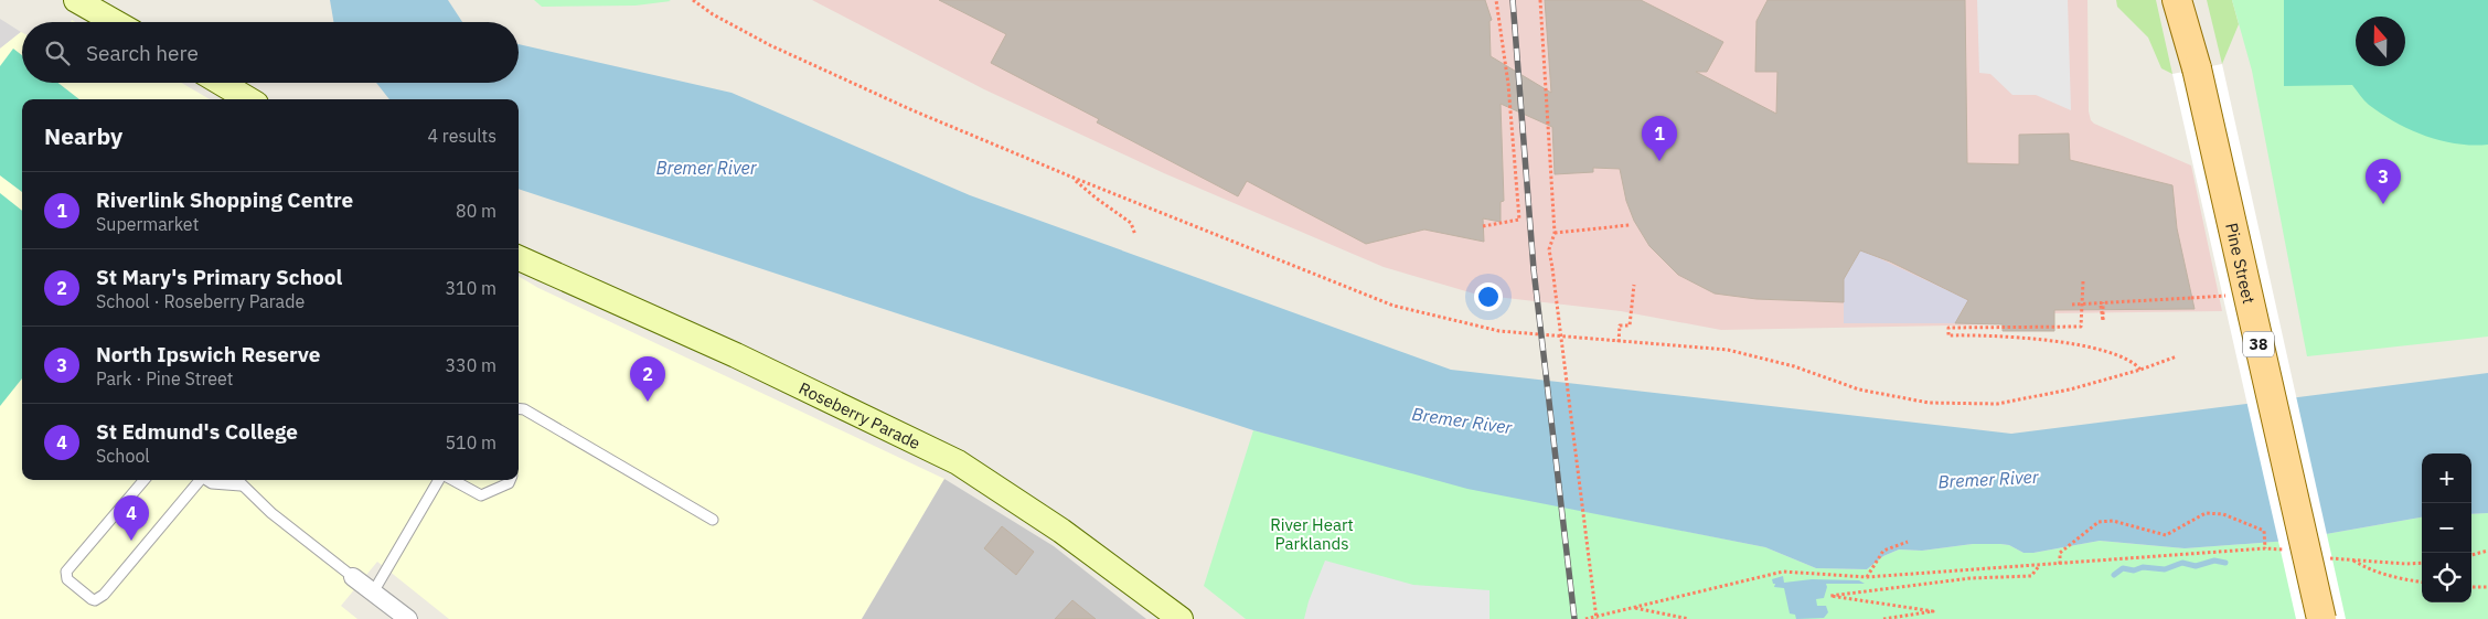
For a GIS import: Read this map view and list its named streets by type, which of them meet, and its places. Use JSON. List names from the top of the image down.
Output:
{
  "streets": {
    "main road": ["Pine Street", "38"],
    "street": ["Roseberry Parade"]
  },
  "water": ["Bremer River"],
  "parks": ["River Heart Parklands"],
  "north": "top",
  "page": {
    "search": "Search here",
    "heading": ["Nearby", "4 results"],
    "pins": [
      "1",
      "3",
      "2",
      "4"
    ],
    "list": [
      {
        "mark": "1",
        "name": "Riverlink Shopping Centre",
        "note": "Supermarket",
        "value": "80 m"
      },
      {
        "mark": "2",
        "name": "St Mary's Primary School",
        "note": "School · Roseberry Parade",
        "value": "310 m"
      },
      {
        "mark": "3",
        "name": "North Ipswich Reserve",
        "note": "Park · Pine Street",
        "value": "330 m"
      },
      {
        "mark": "4",
        "name": "St Edmund's College",
        "note": "School",
        "value": "510 m"
      }
    ],
    "map_buttons": ["+", "−"]
  }
}
